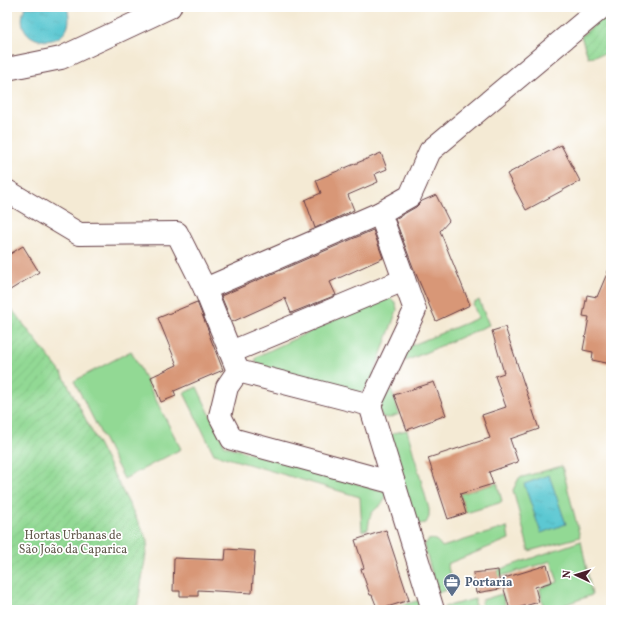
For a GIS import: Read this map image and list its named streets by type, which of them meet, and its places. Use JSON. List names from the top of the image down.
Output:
{
  "parks": ["Hortas Urbanas de São João da Caparica"],
  "places": {
    "office": ["Portaria"]
  },
  "north": "left"
}
